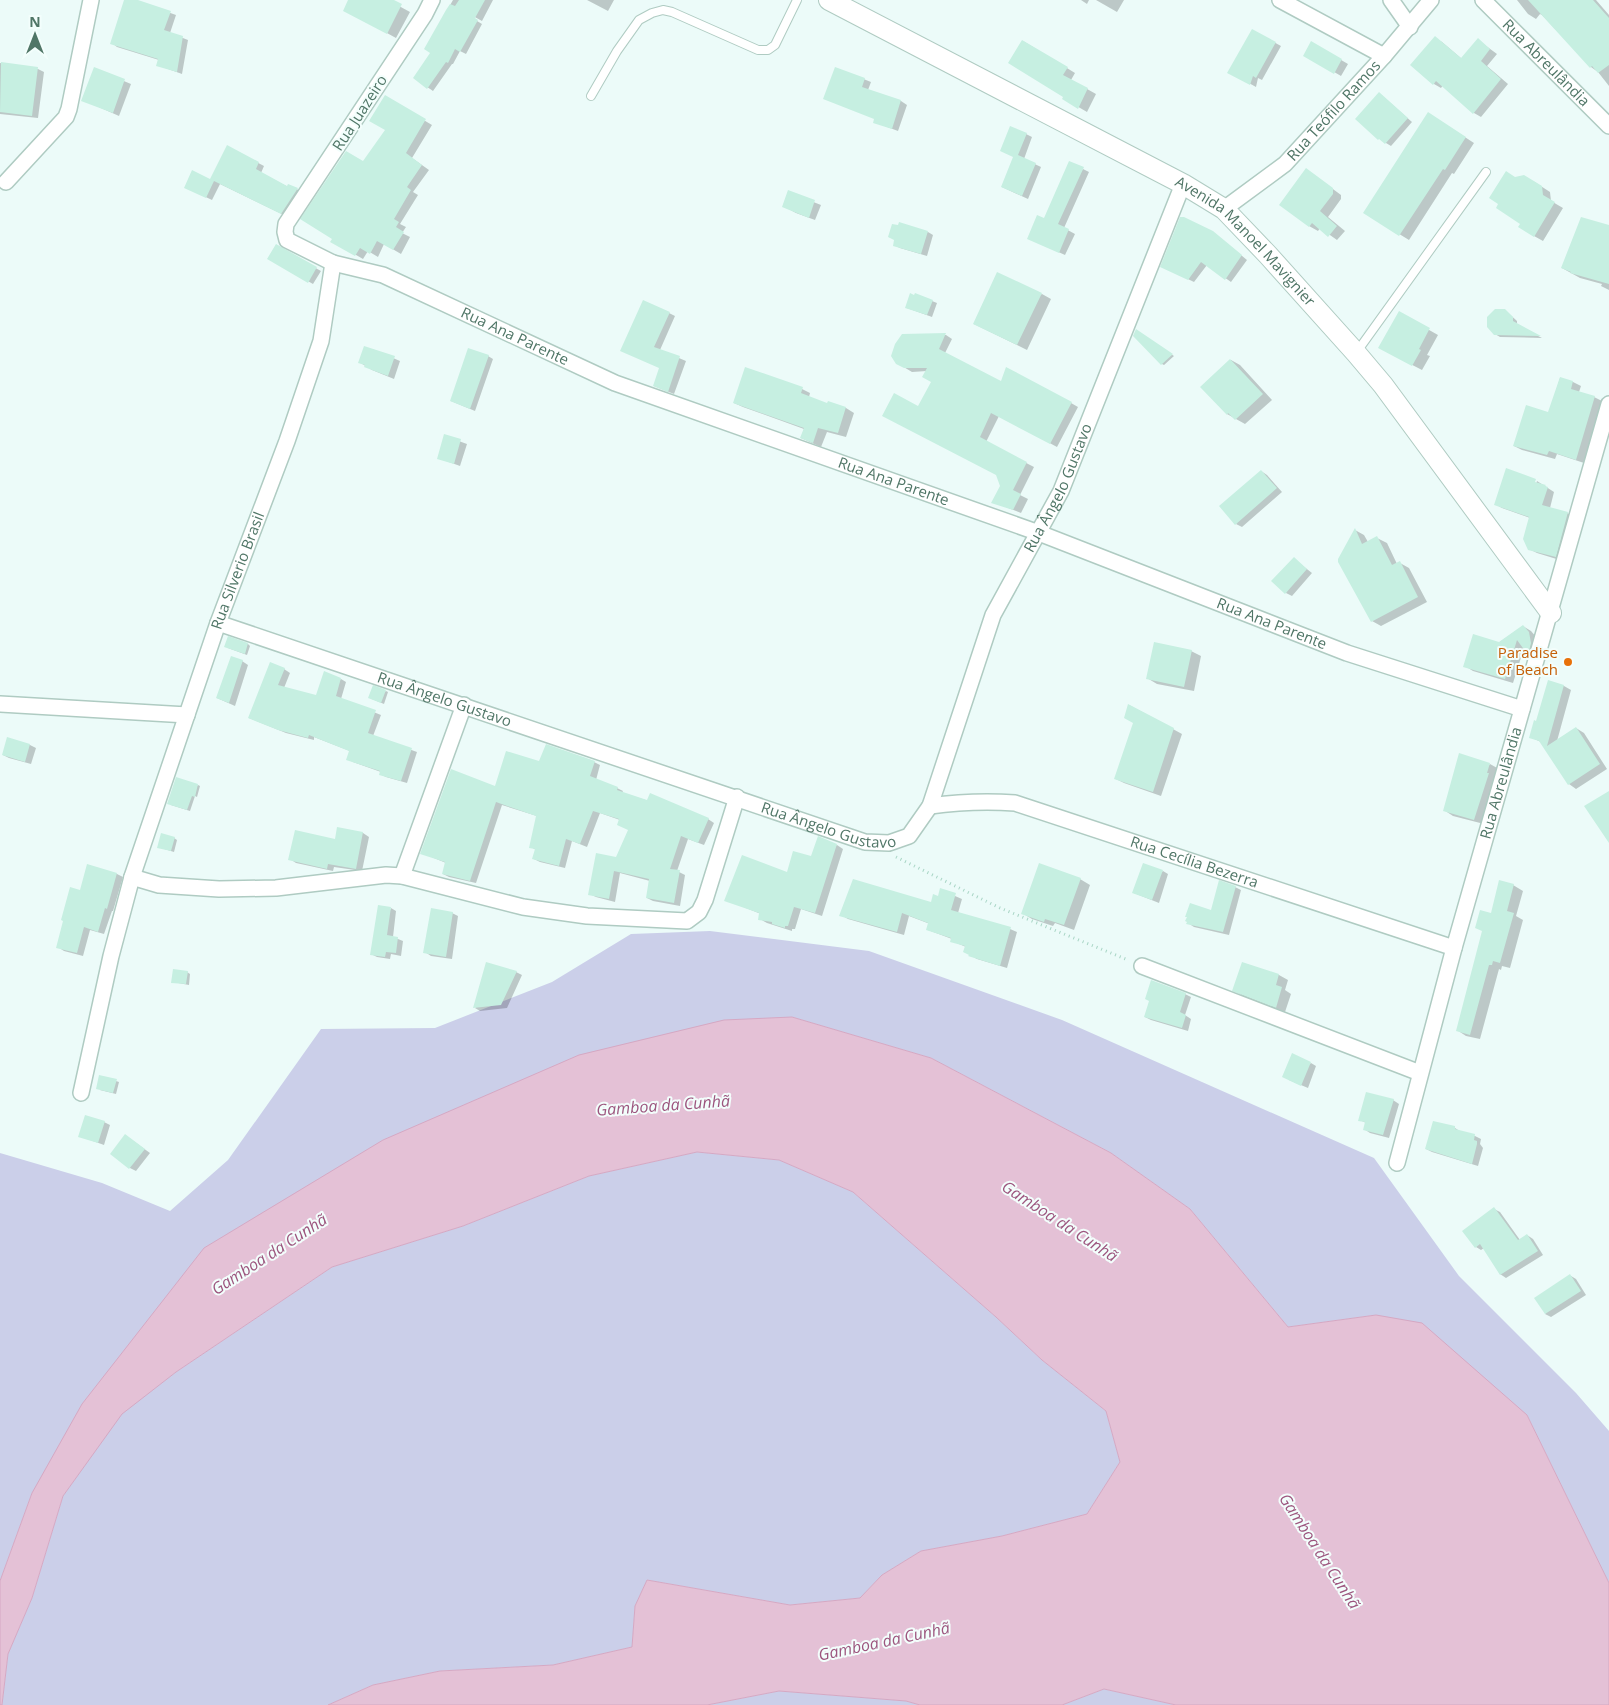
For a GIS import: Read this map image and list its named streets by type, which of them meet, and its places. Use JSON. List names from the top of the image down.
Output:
{
  "streets": {
    "street": [
      "Rua Abreulândia",
      "Rua Teófilo Ramos",
      "Rua Juazeiro",
      "Avenida Manoel Mavignier",
      "Rua Ana Parente",
      "Rua Ângelo Gustavo",
      "Rua Silverio Brasil",
      "Rua Cecília Bezerra"
    ]
  },
  "crossings": [
    ["Rua Abreulândia", "Avenida Manoel Mavignier"],
    ["Rua Abreulândia", "Rua Ana Parente"],
    ["Rua Abreulândia", "Rua Cecília Bezerra"],
    ["Rua Teófilo Ramos", "Avenida Manoel Mavignier"],
    ["Rua Juazeiro", "Rua Ana Parente"],
    ["Avenida Manoel Mavignier", "Rua Ângelo Gustavo"],
    ["Rua Ana Parente", "Rua Ângelo Gustavo"],
    ["Rua Ana Parente", "Rua Silverio Brasil"],
    ["Rua Ângelo Gustavo", "Rua Silverio Brasil"],
    ["Rua Ângelo Gustavo", "Rua Cecília Bezerra"]
  ],
  "water": ["Gamboa da Cunhã"],
  "places": ["Paradise of Beach"],
  "north": "top"
}
